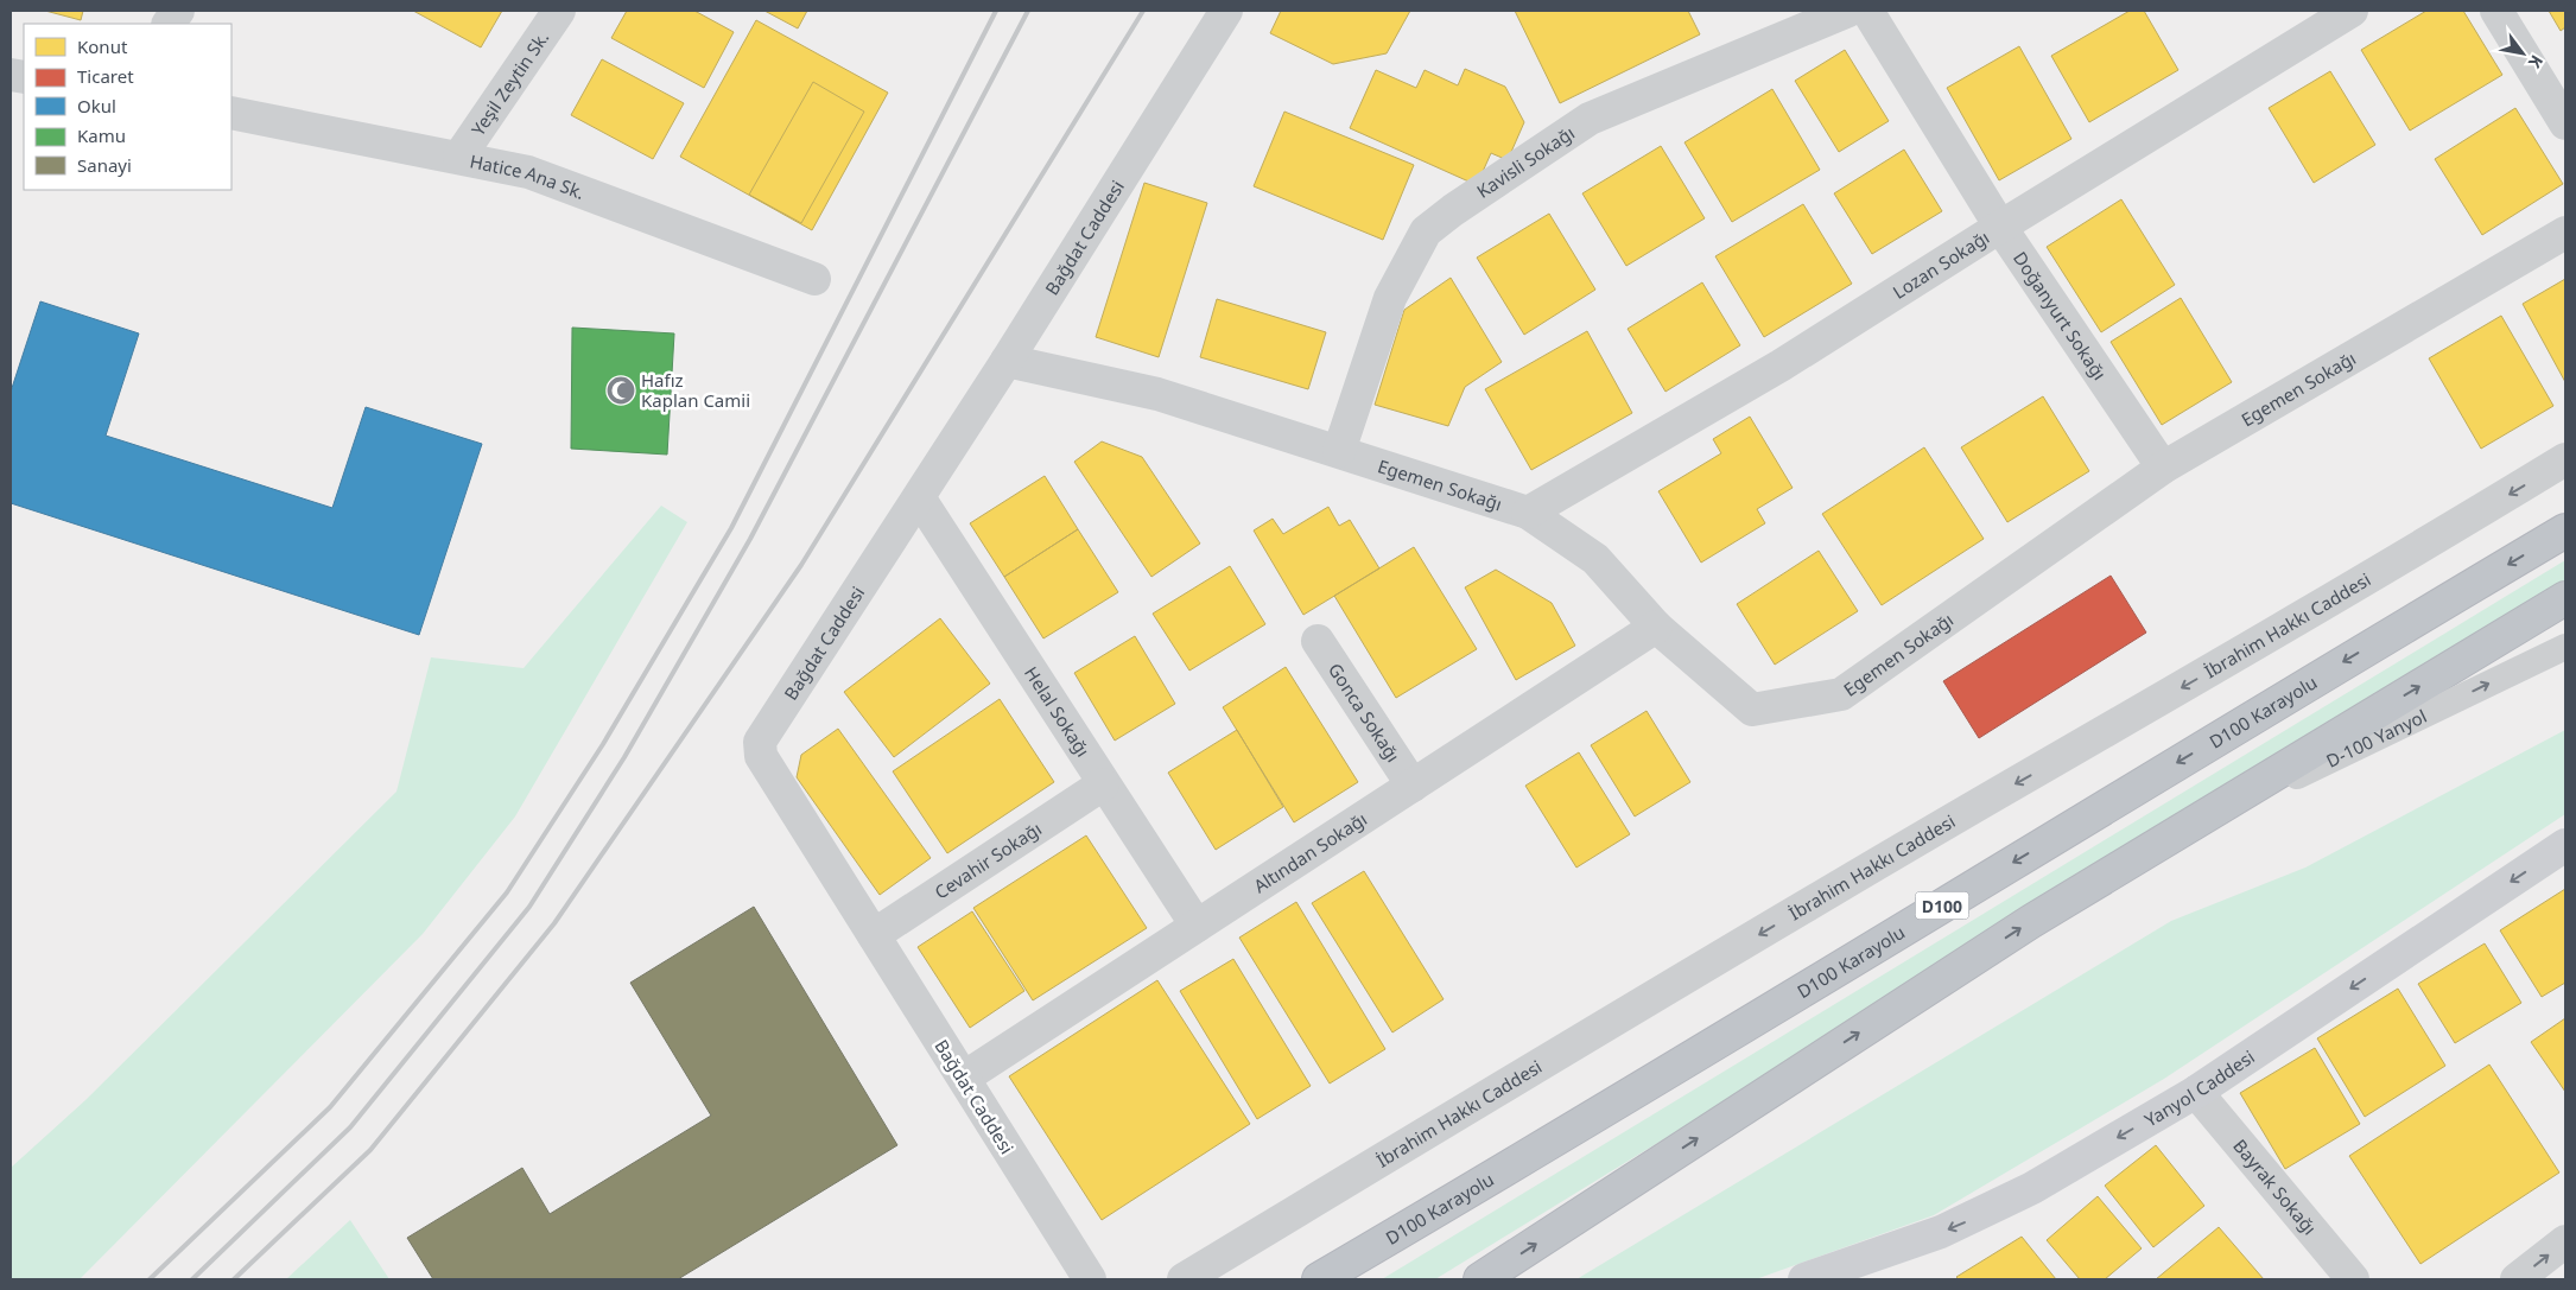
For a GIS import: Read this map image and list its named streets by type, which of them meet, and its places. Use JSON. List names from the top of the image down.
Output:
{
  "streets": {
    "highway": ["D100 Karayolu", "D100"],
    "main road": ["Yanyol Caddesi"],
    "street": [
      "Yeşil Zeytin Sk.",
      "Kavisli Sokağı",
      "Hatice Ana Sk.",
      "Bağdat Caddesi",
      "Lozan Sokağı",
      "Doğanyurt Sokağı",
      "Egemen Sokağı",
      "İbrahim Hakkı Caddesi",
      "Helal Sokağı",
      "Gonca Sokağı",
      "Altından Sokağı",
      "Cevahir Sokağı",
      "Bayrak Sokağı"
    ],
    "lane": ["D-100 Yanyol"]
  },
  "crossings": [
    ["Yeşil Zeytin Sk.", "Hatice Ana Sk."],
    ["Kavisli Sokağı", "Egemen Sokağı"],
    ["Bağdat Caddesi", "Egemen Sokağı"],
    ["Bağdat Caddesi", "Helal Sokağı"],
    ["Bağdat Caddesi", "Altından Sokağı"],
    ["Bağdat Caddesi", "Cevahir Sokağı"],
    ["Lozan Sokağı", "Doğanyurt Sokağı"],
    ["Lozan Sokağı", "Egemen Sokağı"],
    ["Doğanyurt Sokağı", "Egemen Sokağı"],
    ["Egemen Sokağı", "Altından Sokağı"],
    ["Helal Sokağı", "Altından Sokağı"],
    ["Helal Sokağı", "Cevahir Sokağı"],
    ["Gonca Sokağı", "Altından Sokağı"],
    ["Yanyol Caddesi", "Bayrak Sokağı"]
  ],
  "one_way": ["İbrahim Hakkı Caddesi", "D-100 Yanyol", "Yanyol Caddesi"],
  "places": {
    "mosque": ["Hafız Kaplan Camii"]
  },
  "legend": [
    "Konut",
    "Ticaret",
    "Okul",
    "Kamu",
    "Sanayi"
  ],
  "north": "bottom right"
}
